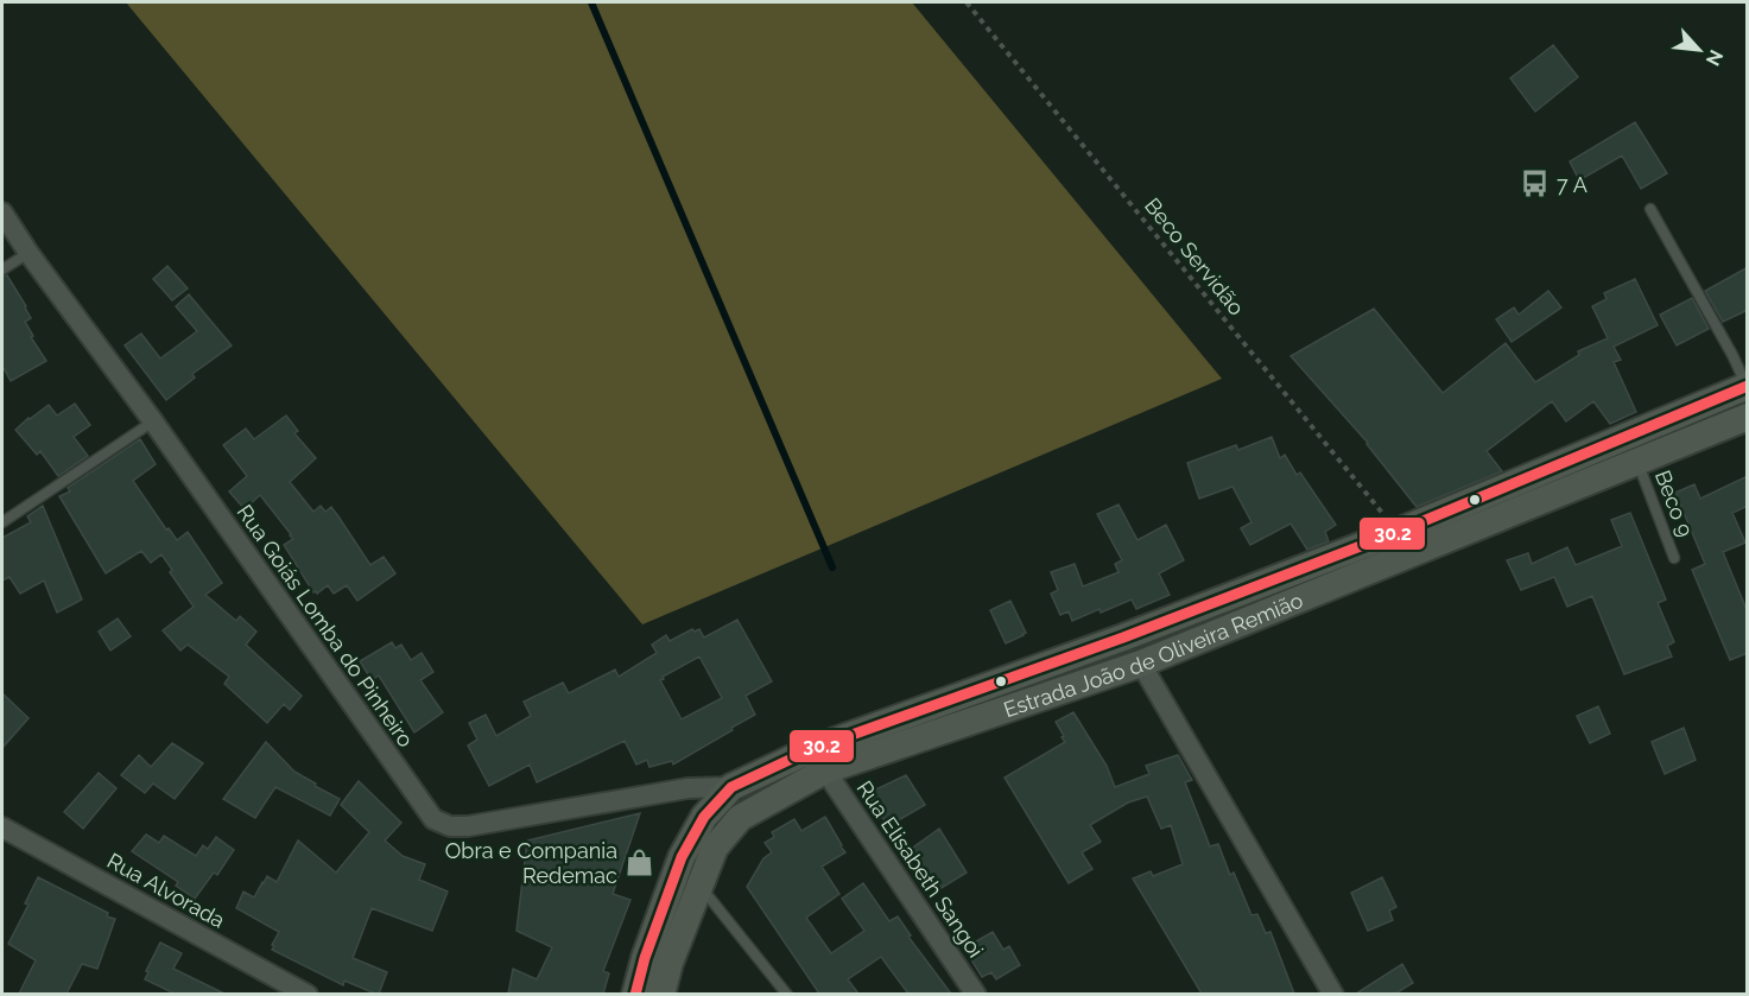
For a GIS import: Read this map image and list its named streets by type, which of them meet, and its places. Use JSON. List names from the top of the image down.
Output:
{
  "streets": {
    "main road": ["Estrada João de Oliveira Remião"],
    "street": ["Rua Goiás Lomba do Pinheiro", "Rua Elisabeth Sangoi", "Rua Alvorada"],
    "lane": ["Beco 9"],
    "path": ["Beco Servidão"]
  },
  "crossings": [
    ["Beco Servidão", "Estrada João de Oliveira Remião"],
    ["Beco 9", "Estrada João de Oliveira Remião"],
    ["Rua Goiás Lomba do Pinheiro", "Estrada João de Oliveira Remião"],
    ["Estrada João de Oliveira Remião", "Rua Elisabeth Sangoi"]
  ],
  "places": {
    "bus stop": ["7 A"],
    "shop": ["Obra e Compania Redemac"]
  },
  "lines": ["transit line 30.2"],
  "north": "bottom right"
}
